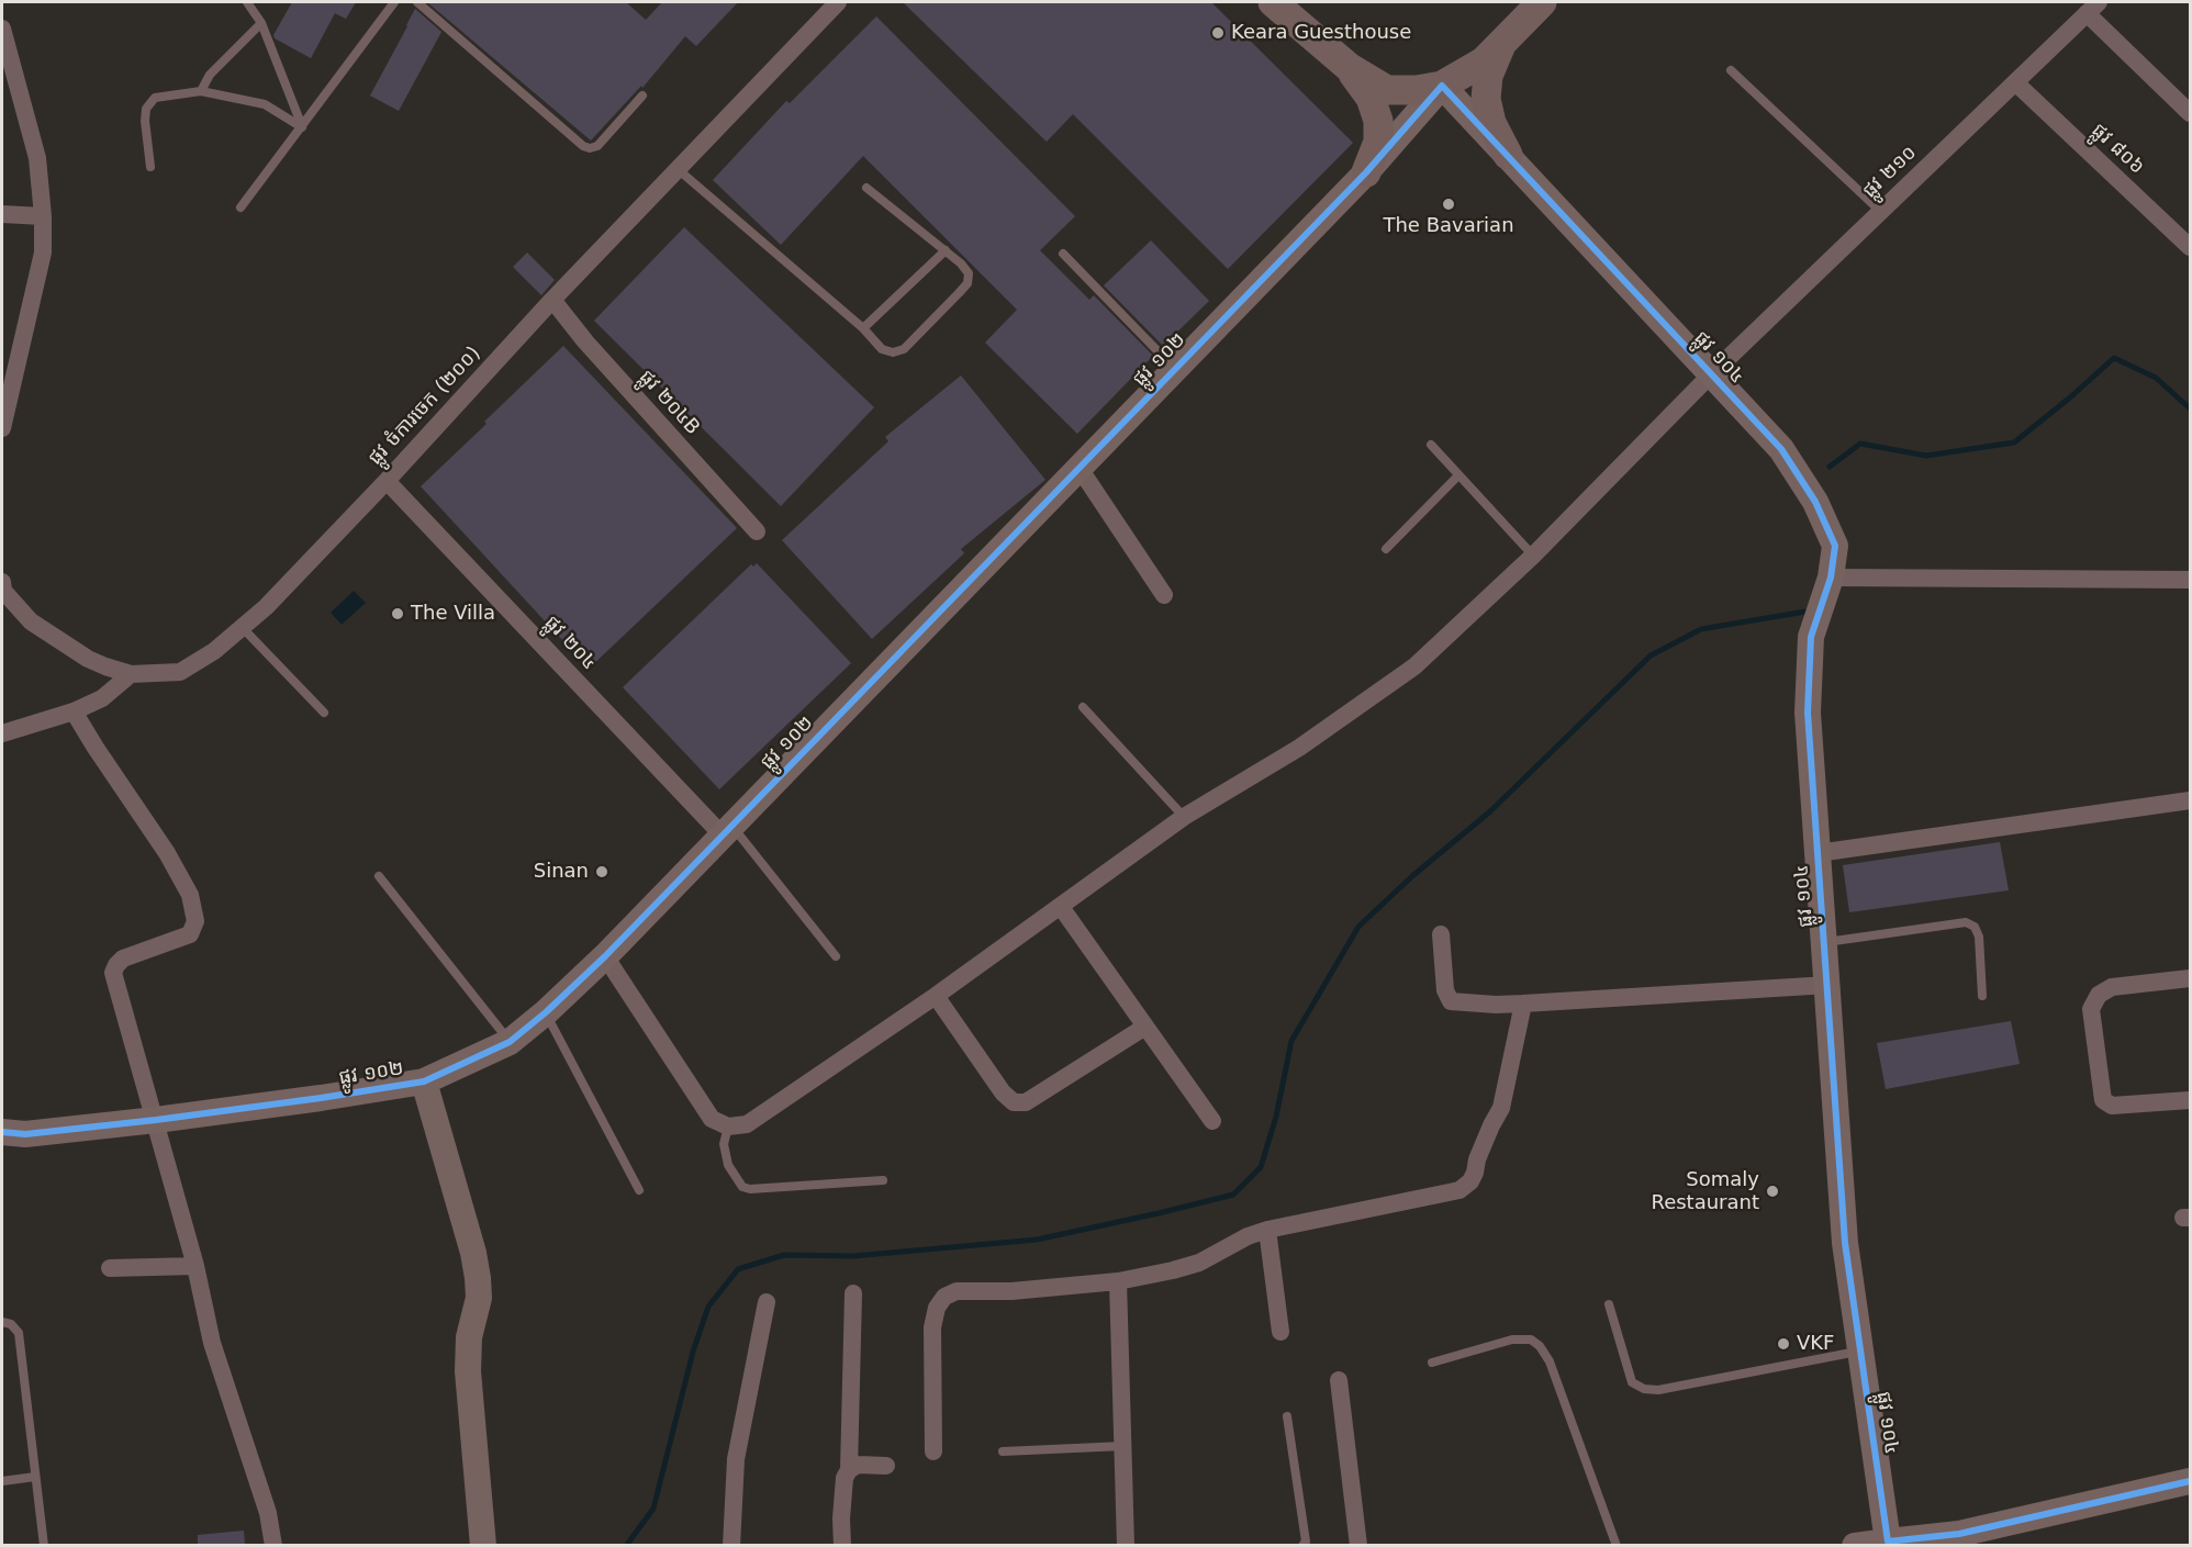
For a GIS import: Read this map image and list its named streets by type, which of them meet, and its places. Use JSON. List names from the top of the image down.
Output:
{
  "streets": {
    "street": [
      "ផ្លូវ ៨០៦",
      "ផ្លូវ ២១០",
      "ផ្លូវ ១០៤",
      "ផ្លូវ ១០២",
      "ផ្លូវ ២០៤B",
      "ផ្លូវ ចំការចេក (២០០)",
      "ផ្លូវ ២០៤"
    ]
  },
  "crossings": [
    ["ផ្លូវ ៨០៦", "ផ្លូវ ២១០"],
    ["ផ្លូវ ២១០", "ផ្លូវ ១០៤"],
    ["ផ្លូវ ១០៤", "ផ្លូវ ១០២"],
    ["ផ្លូវ ១០២", "ផ្លូវ ២០៤"],
    ["ផ្លូវ ២០៤B", "ផ្លូវ ចំការចេក (២០០)"],
    ["ផ្លូវ ចំការចេក (២០០)", "ផ្លូវ ២០៤"]
  ],
  "places": [
    "Keara Guesthouse",
    "The Bavarian",
    "The Villa",
    "Sinan",
    "Somaly Restaurant",
    "VKF"
  ]
}
